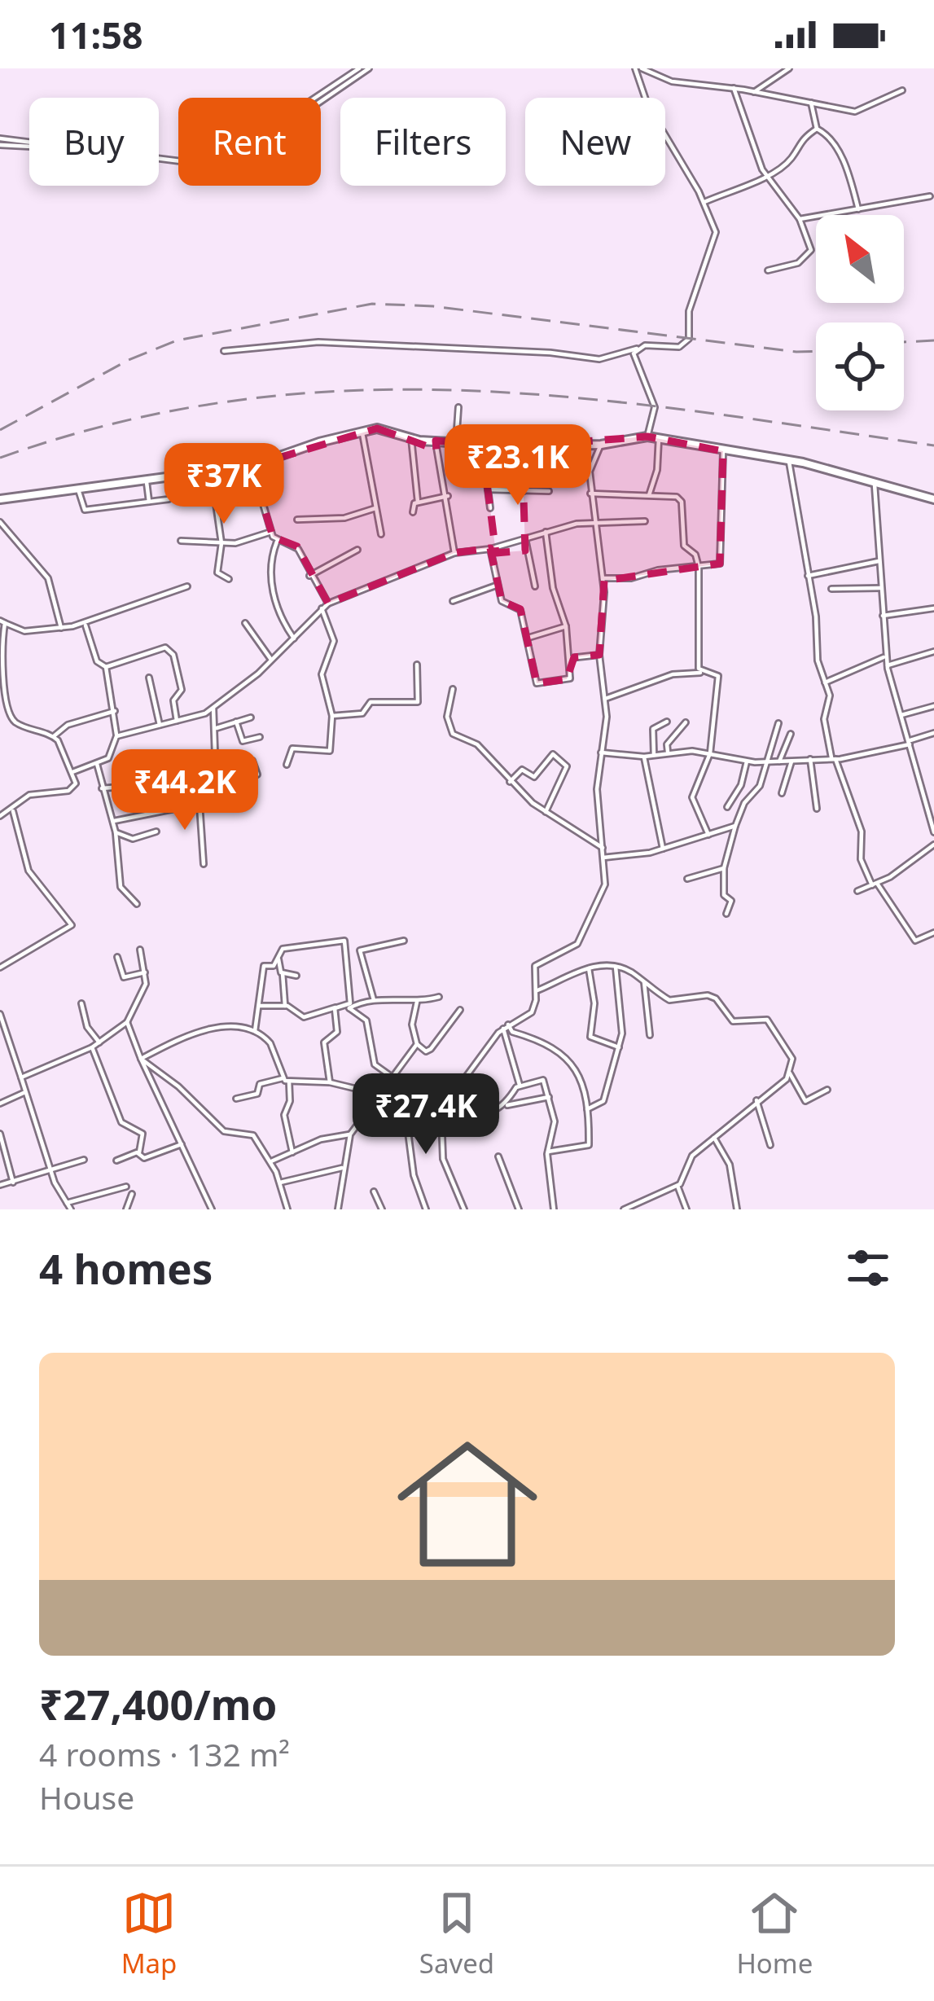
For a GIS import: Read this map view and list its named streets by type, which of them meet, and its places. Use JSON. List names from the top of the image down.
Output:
{
  "north": "top left",
  "page": {
    "status": "11:58",
    "chip": [
      "Buy",
      "Rent",
      "Filters",
      "New"
    ],
    "price": [
      "₹23.1K",
      "₹37K",
      "₹44.2K",
      "₹27.4K"
    ],
    "heading": "4 homes",
    "list": [
      {
        "name": "₹27,400/mo",
        "note": "4 rooms · 132 m² · House"
      }
    ],
    "tabs": ["Map", "Saved", "Home"]
  }
}
